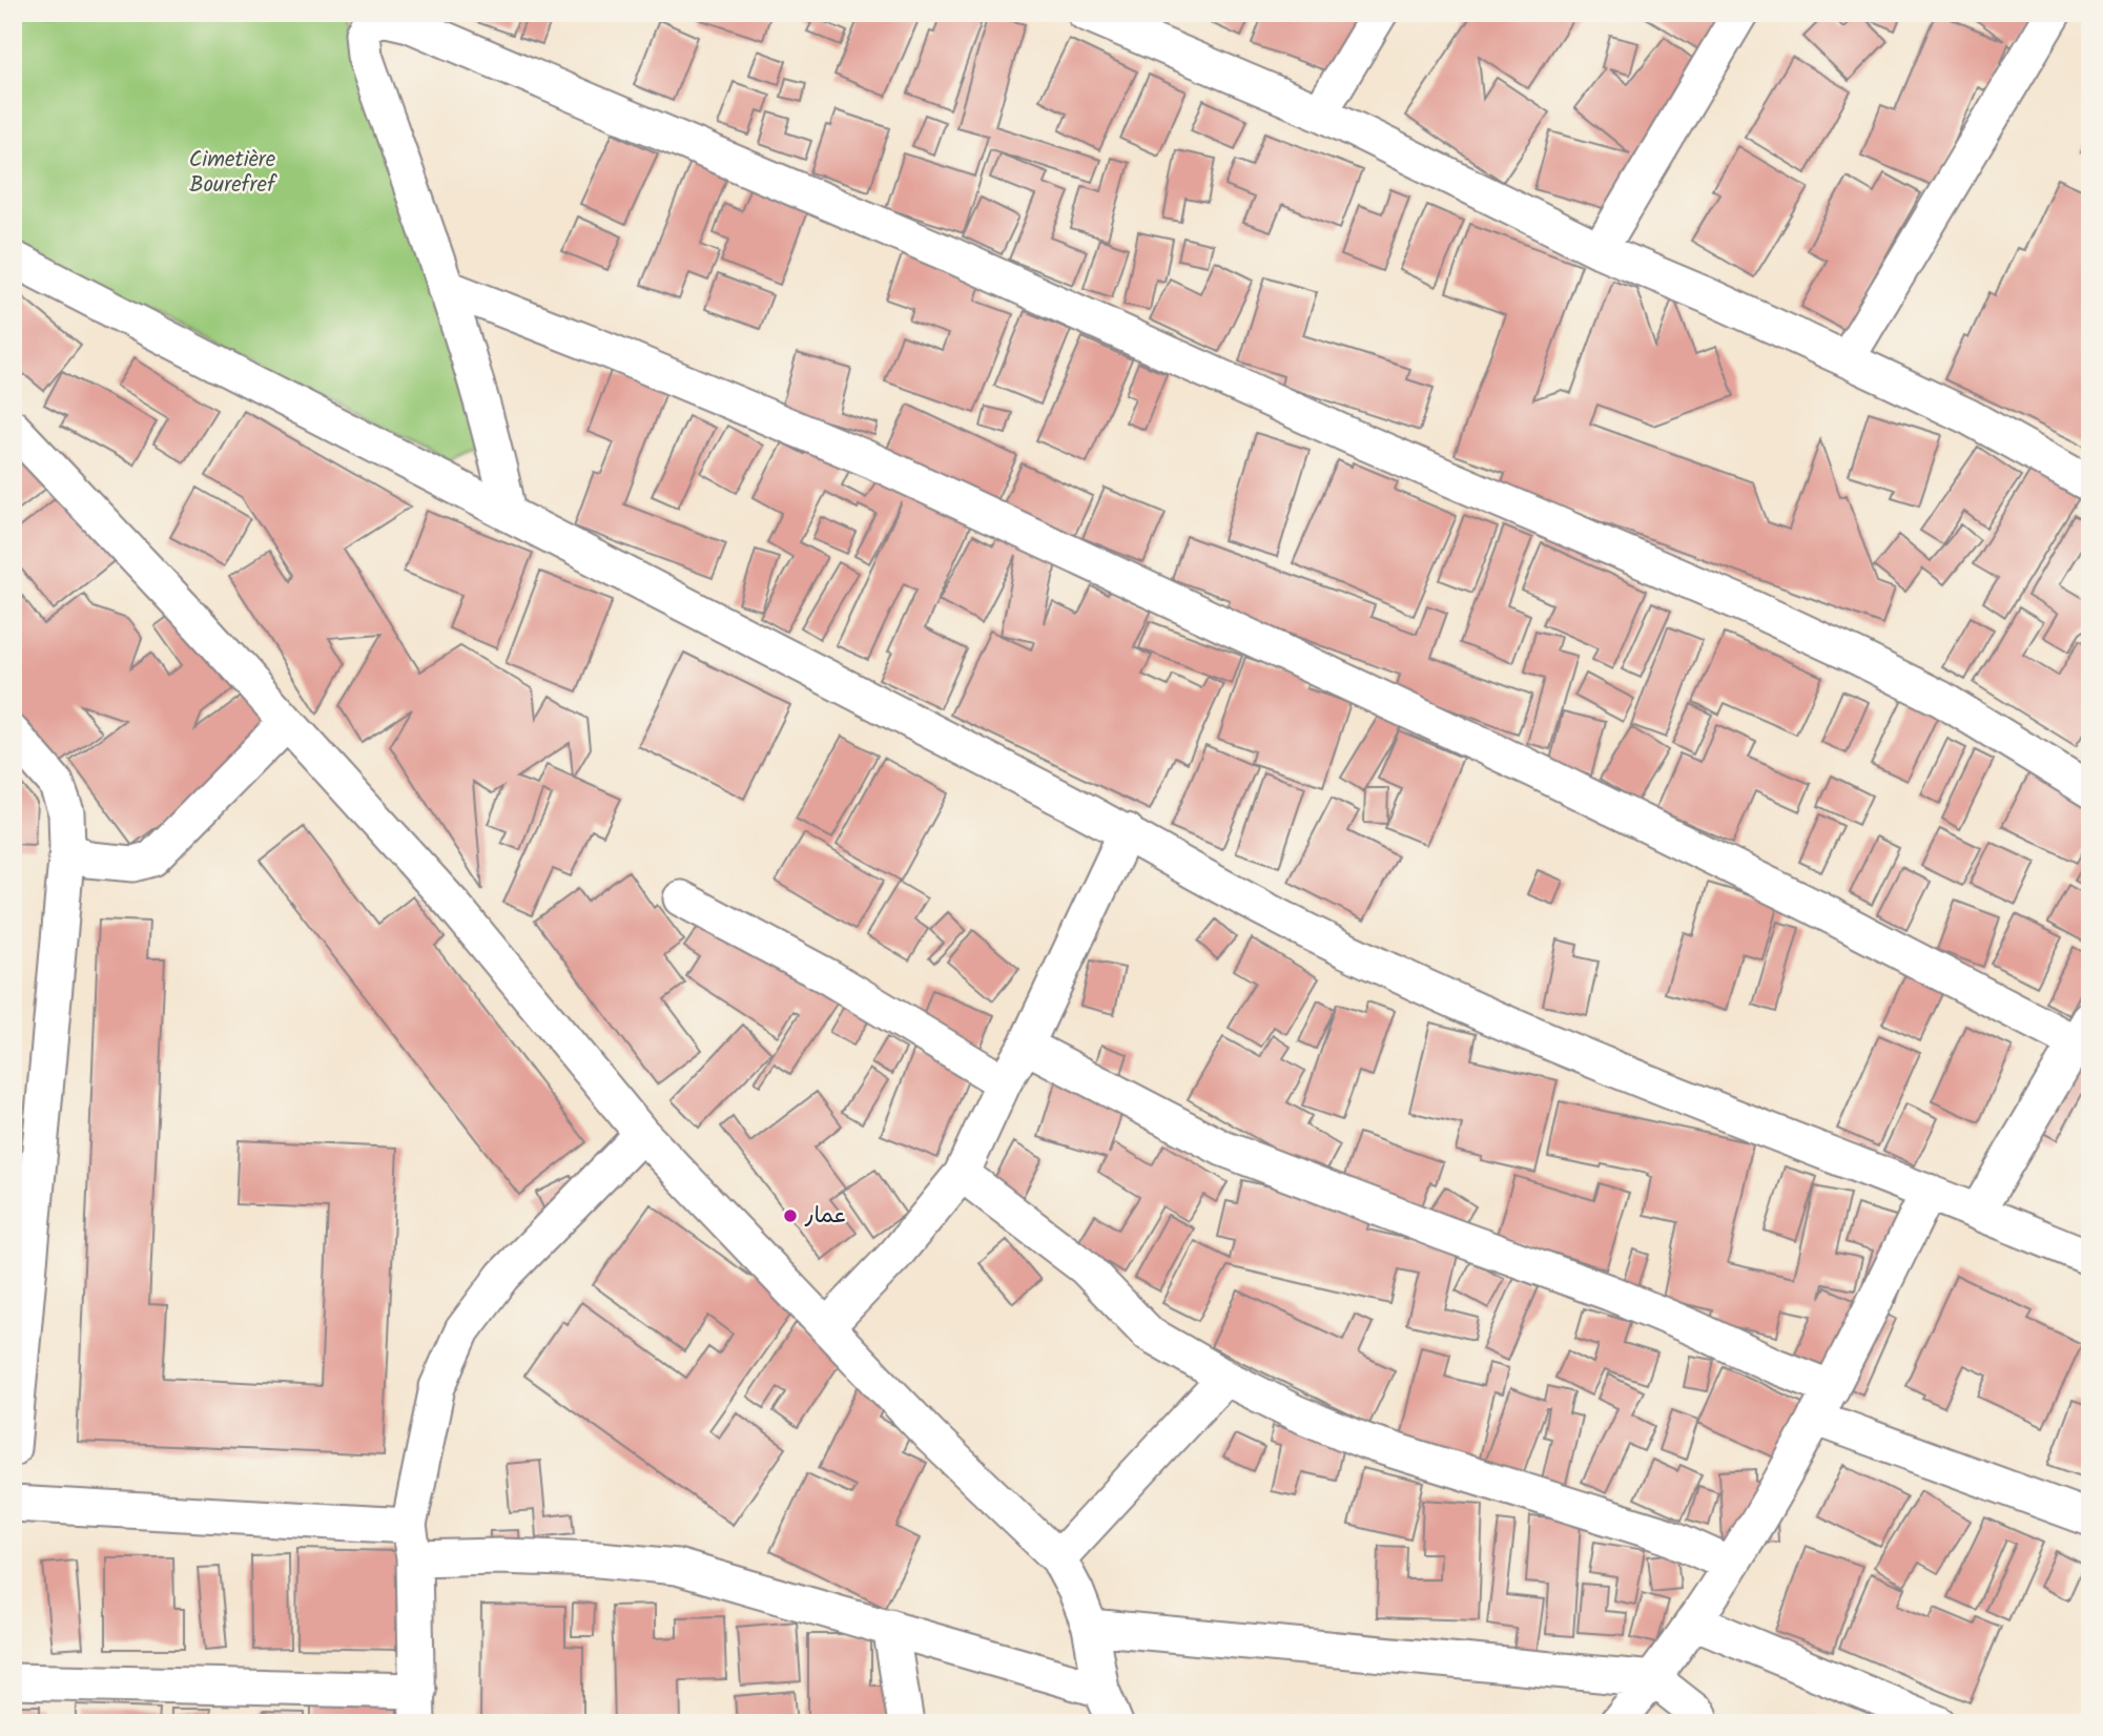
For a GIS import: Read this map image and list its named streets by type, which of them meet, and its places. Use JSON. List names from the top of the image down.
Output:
{
  "parks": ["Cimetière Bourefref"],
  "places": ["عمار"]
}
